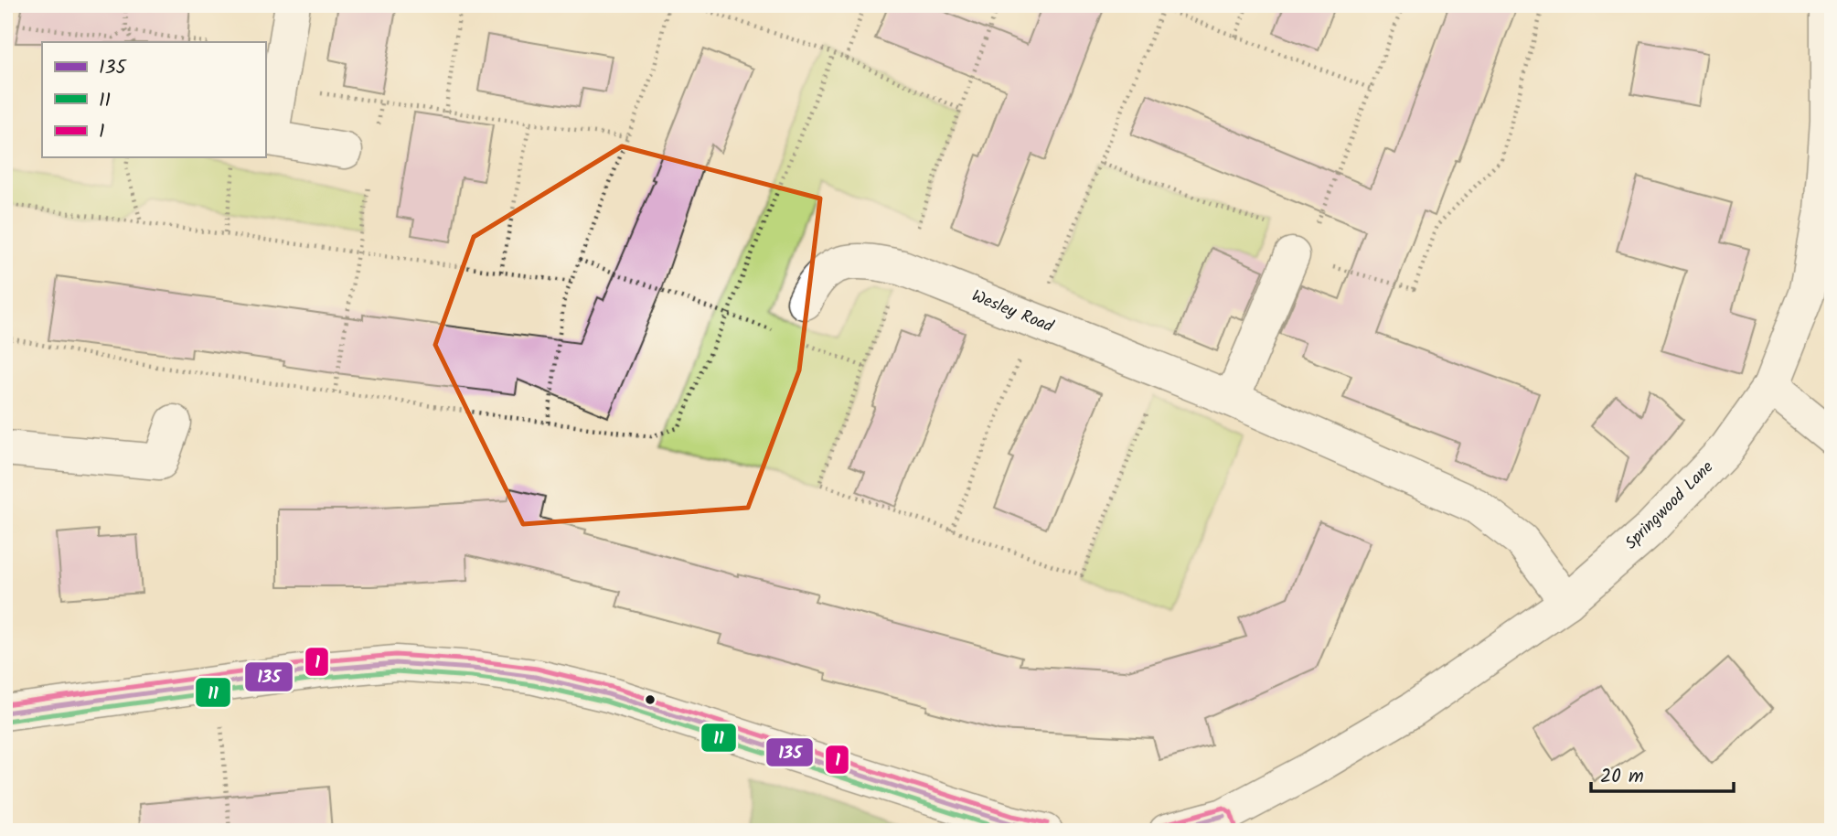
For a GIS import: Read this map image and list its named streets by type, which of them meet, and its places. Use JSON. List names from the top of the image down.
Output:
{
  "streets": {
    "street": ["Wesley Road", "Springwood Lane"]
  },
  "crossings": [
    ["Wesley Road", "Springwood Lane"]
  ],
  "lines": ["transit line 1", "transit line 135", "transit line 11"],
  "legend": ["135", "11", "1"],
  "scale_bar": "20 m"
}
